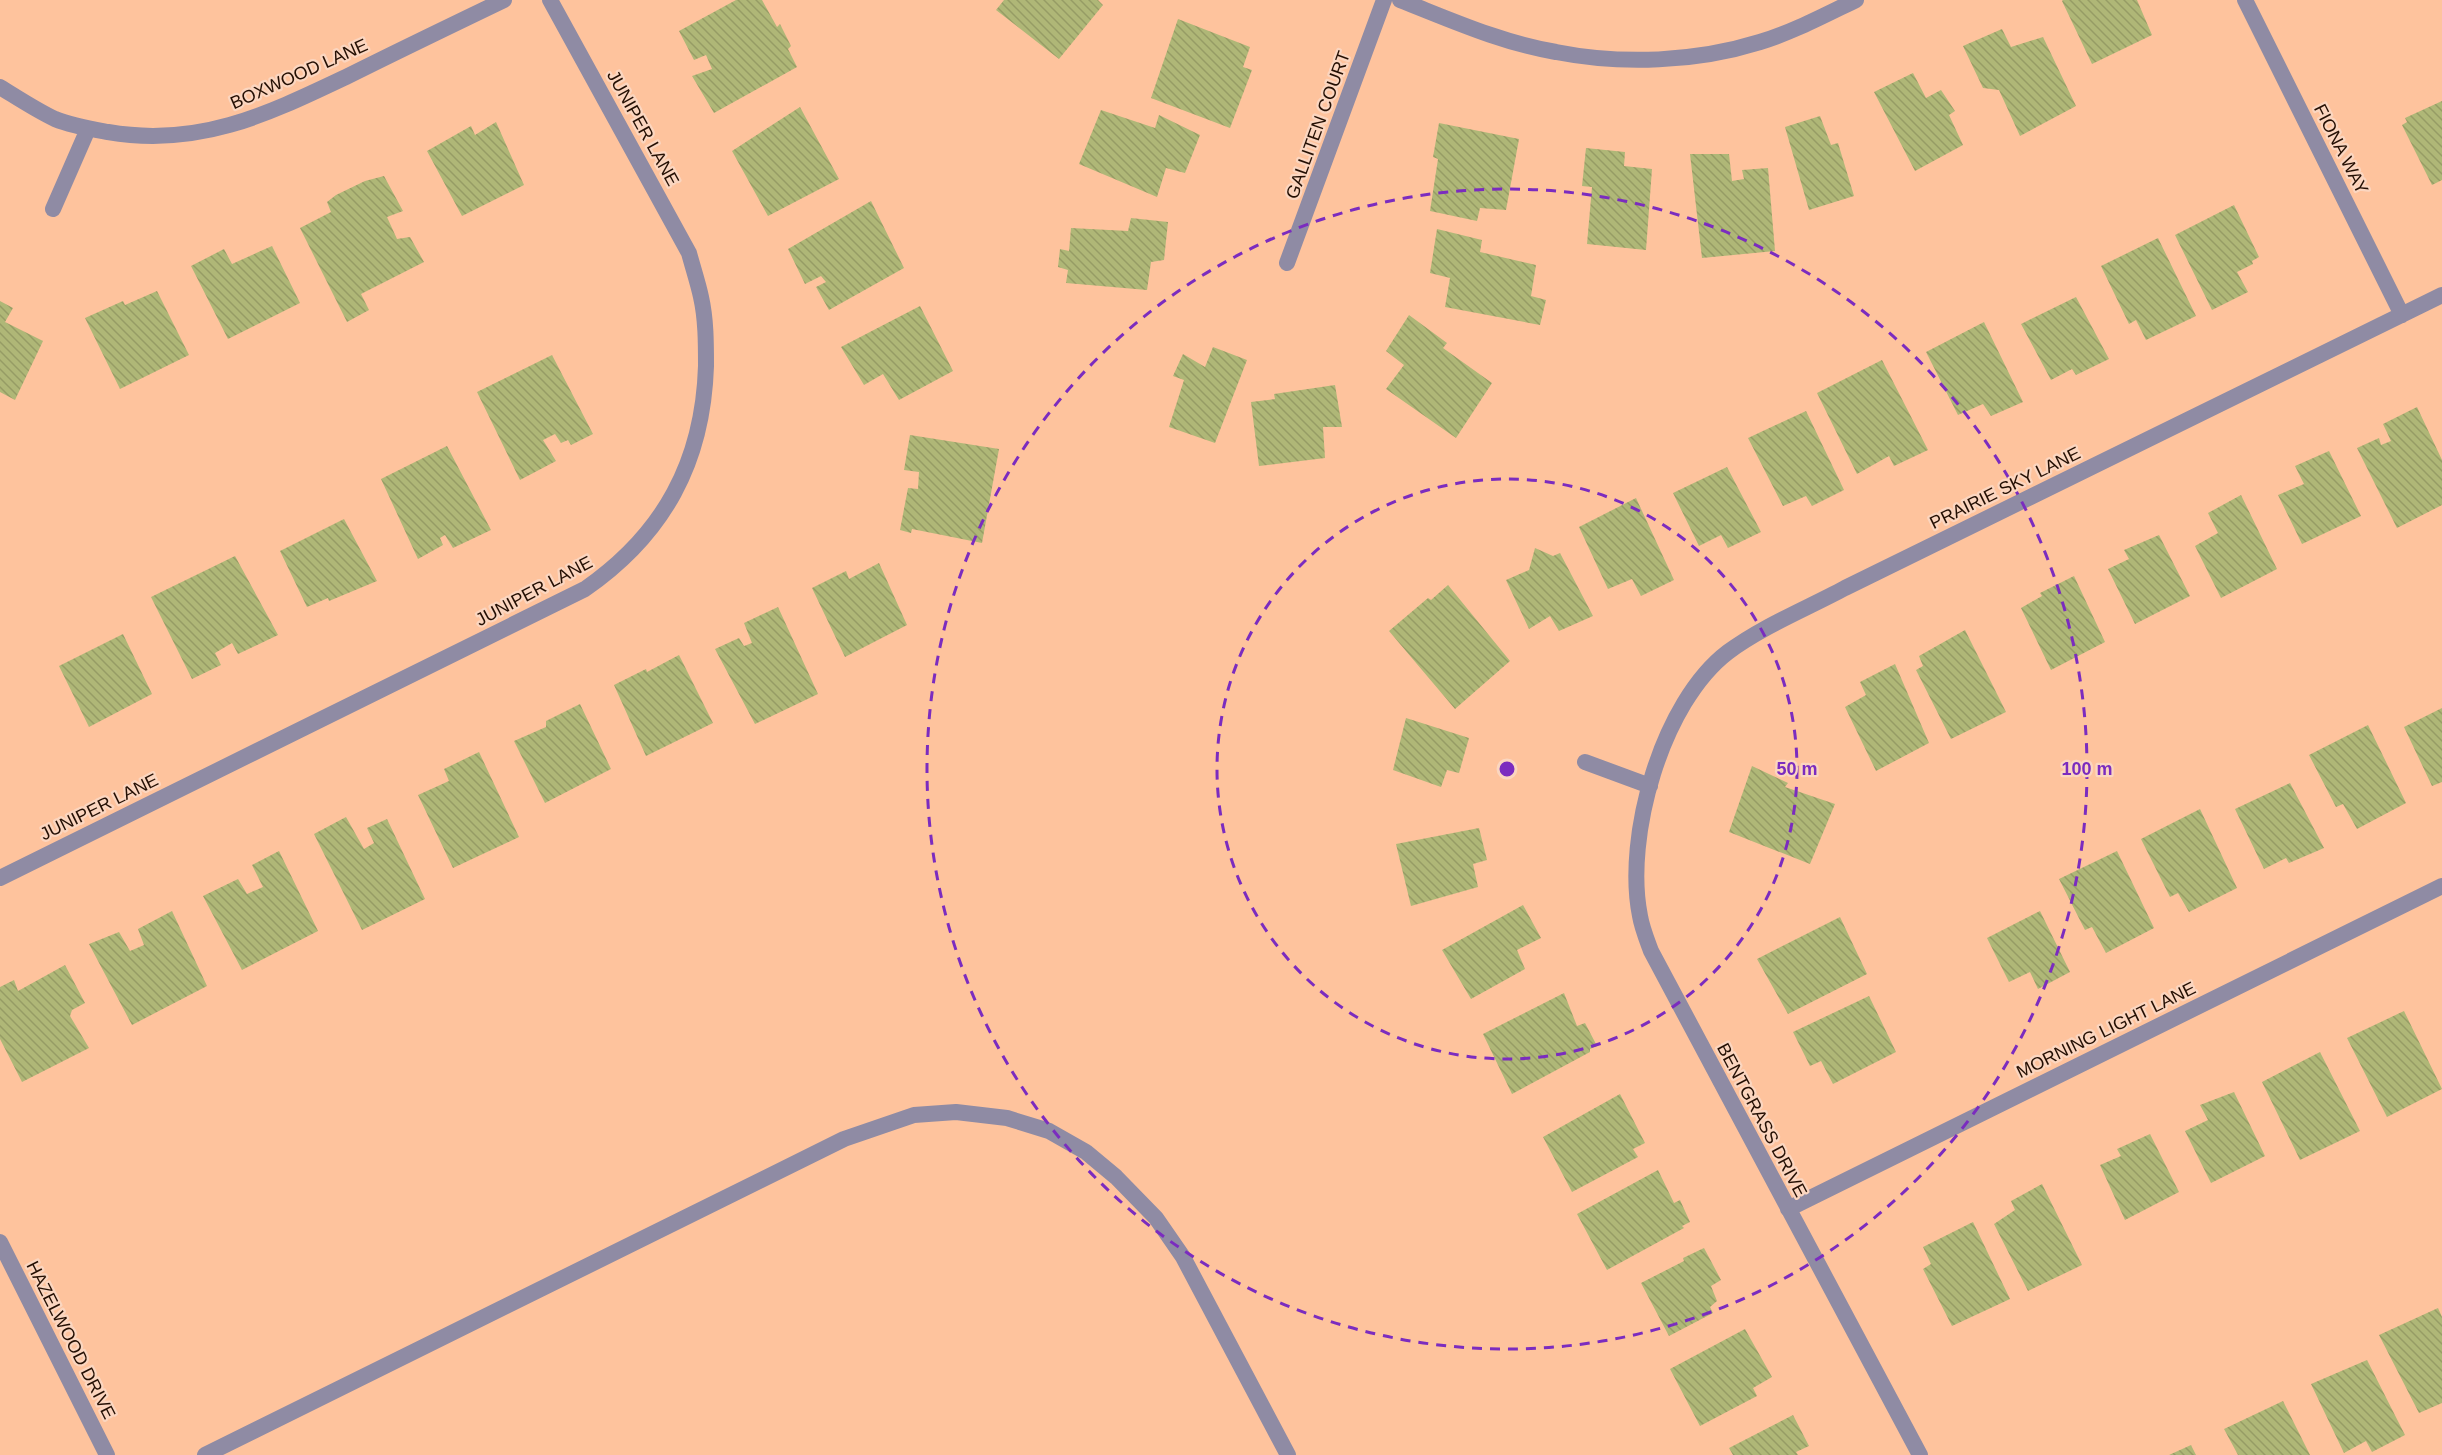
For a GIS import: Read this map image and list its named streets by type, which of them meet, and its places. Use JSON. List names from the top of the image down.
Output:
{
  "streets": {
    "street": [
      "BOXWOOD LANE",
      "GALLITEN COURT",
      "JUNIPER LANE",
      "FIONA WAY",
      "PRAIRIE SKY LANE",
      "MORNING LIGHT LANE",
      "BENTGRASS DRIVE",
      "HAZELWOOD DRIVE"
    ]
  },
  "crossings": [
    ["FIONA WAY", "PRAIRIE SKY LANE"],
    ["PRAIRIE SKY LANE", "BENTGRASS DRIVE"],
    ["MORNING LIGHT LANE", "BENTGRASS DRIVE"]
  ],
  "rings": ["50 m", "100 m"]
}
